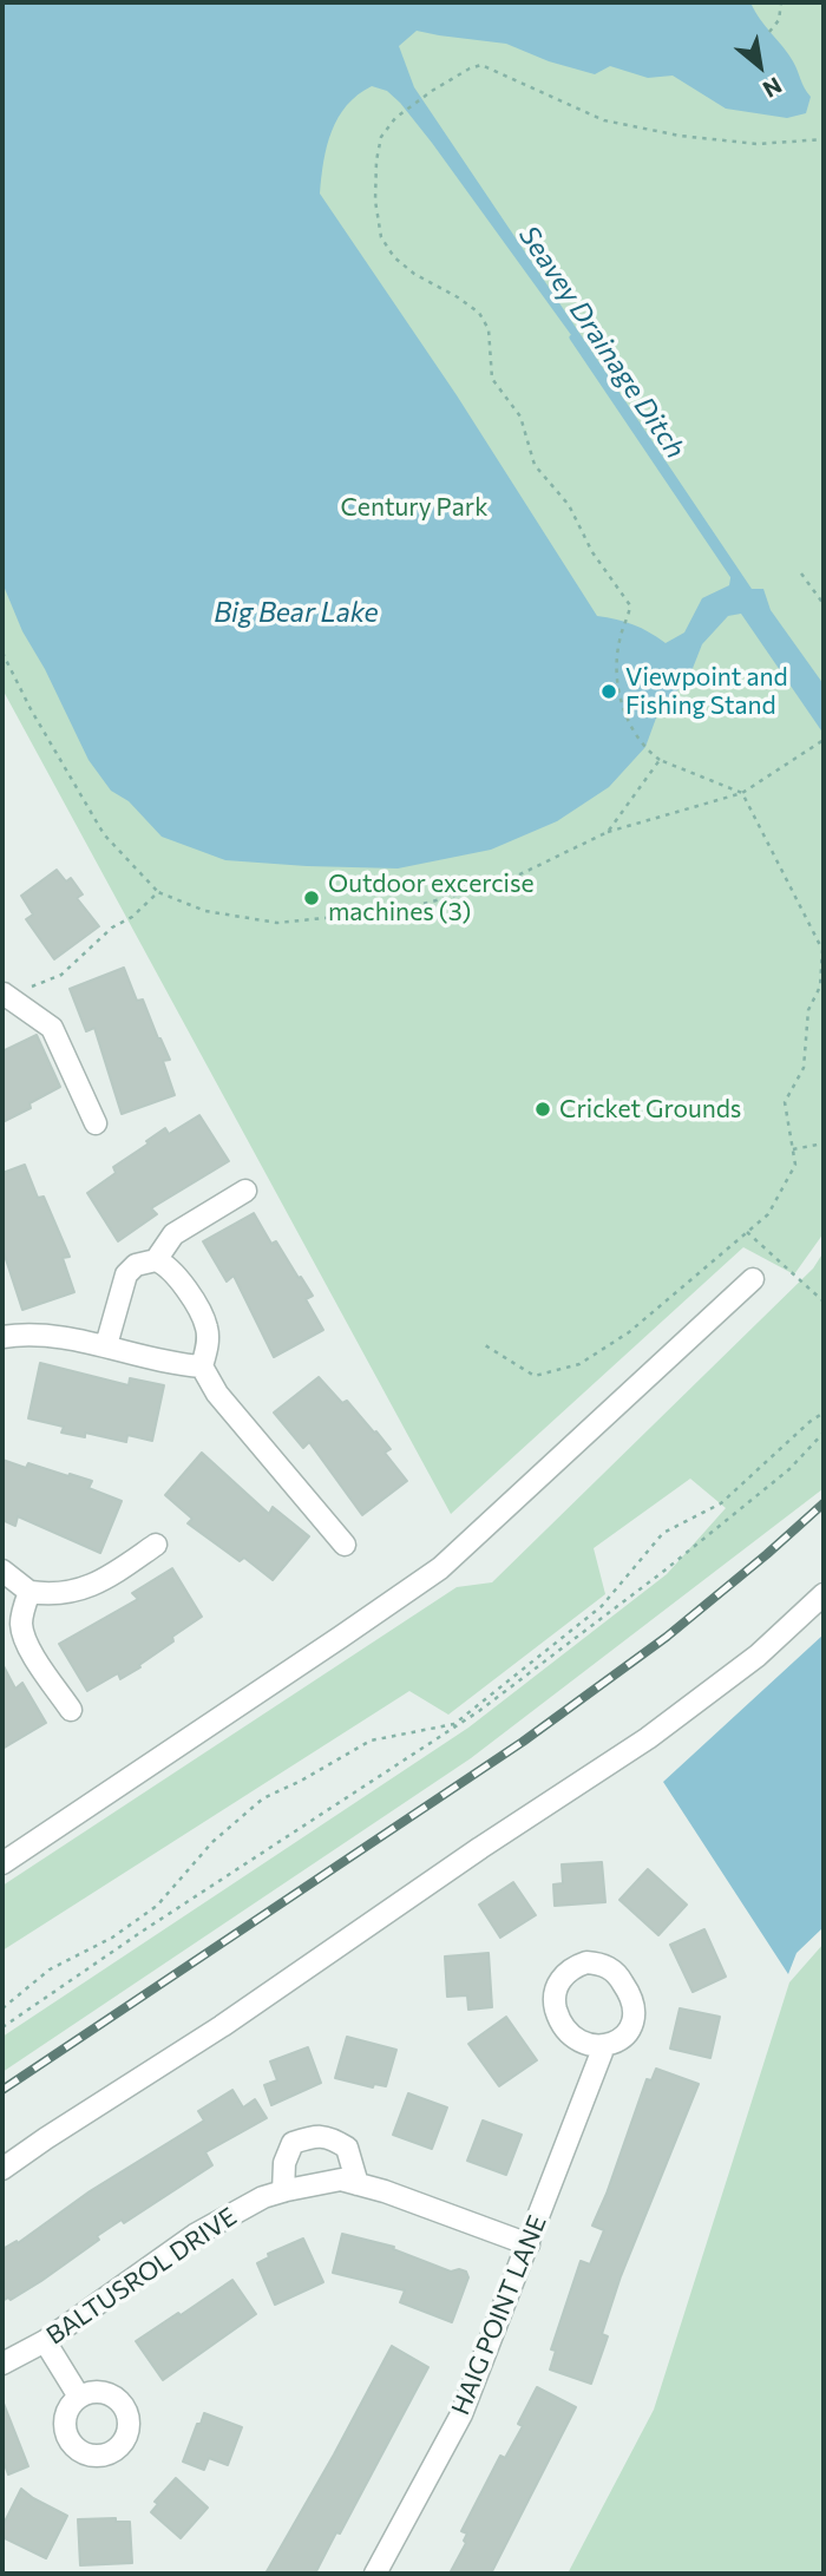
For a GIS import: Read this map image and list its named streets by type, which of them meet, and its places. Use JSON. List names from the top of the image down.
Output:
{
  "streets": {
    "street": ["BALTUSROL DRIVE", "HAIG POINT LANE"]
  },
  "crossings": [
    ["BALTUSROL DRIVE", "HAIG POINT LANE"]
  ],
  "water": ["Seavey Drainage Ditch", "Big Bear Lake"],
  "parks": ["Century Park"],
  "places": ["Viewpoint and Fishing Stand", "Outdoor excercise machines (3)", "Cricket Grounds"],
  "north": "bottom right"
}
